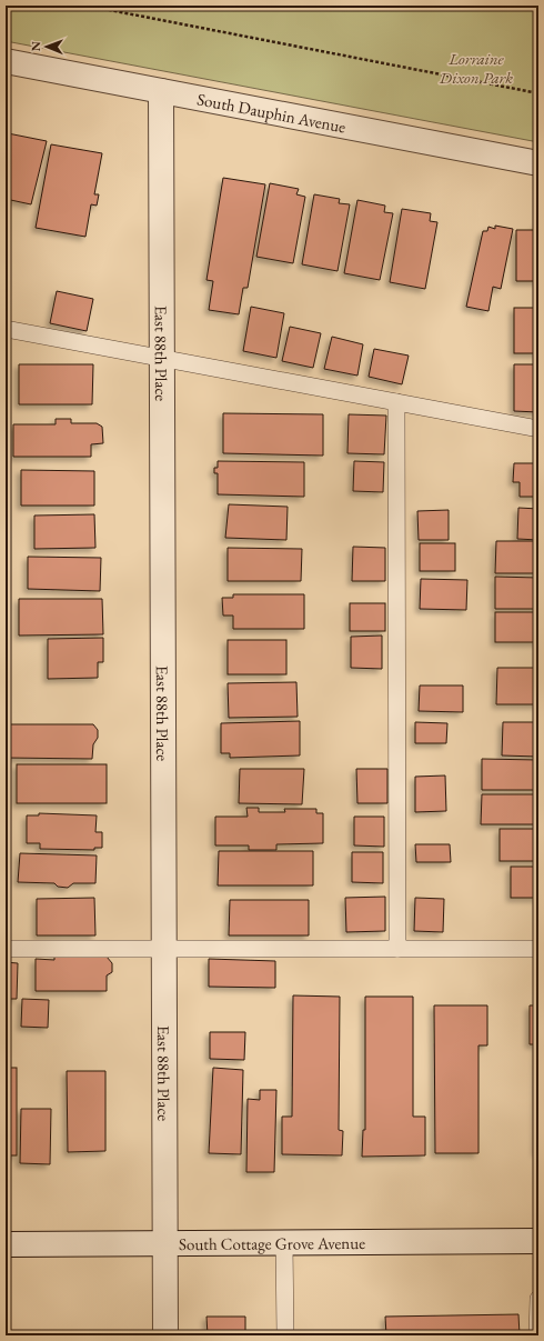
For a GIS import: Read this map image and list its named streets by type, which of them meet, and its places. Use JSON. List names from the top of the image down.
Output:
{
  "streets": {
    "street": ["South Dauphin Avenue", "East 88th Place", "South Cottage Grove Avenue"]
  },
  "crossings": [
    ["South Dauphin Avenue", "East 88th Place"],
    ["East 88th Place", "South Cottage Grove Avenue"]
  ],
  "parks": ["Lorraine Dixon Park"],
  "north": "left"
}
